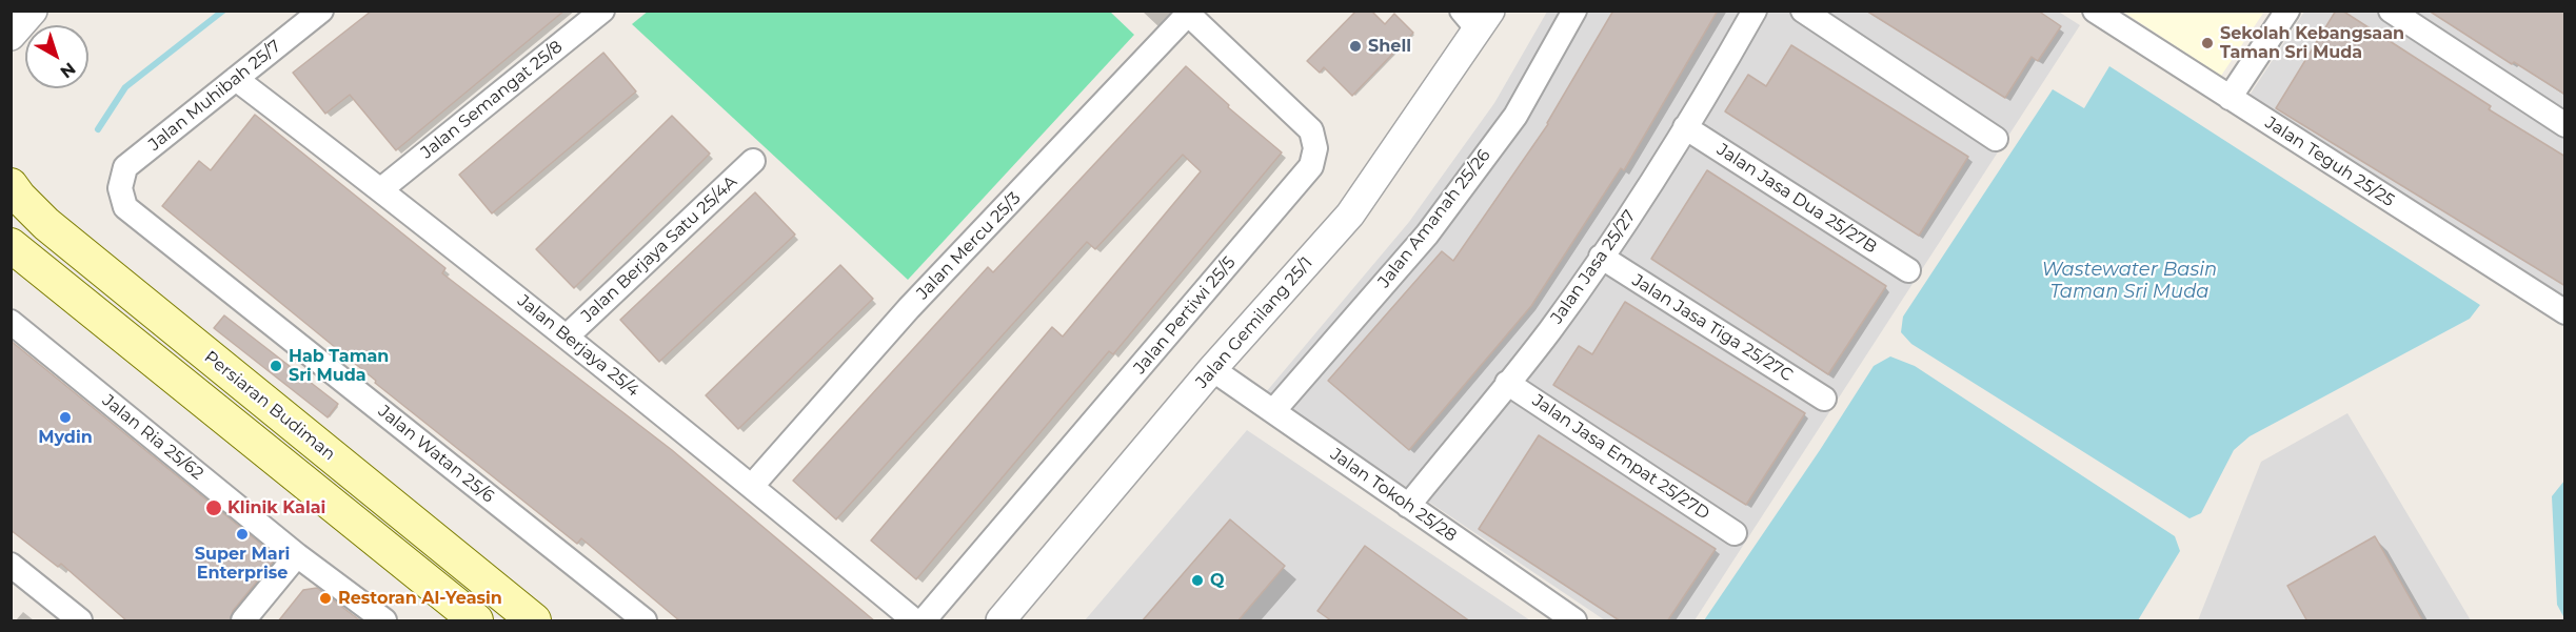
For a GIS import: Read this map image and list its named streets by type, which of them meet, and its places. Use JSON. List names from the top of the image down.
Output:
{
  "streets": {
    "main road": ["Persiaran Budiman"],
    "street": [
      "Jalan Muhibah 25/7",
      "Jalan Semangat 25/8",
      "Jalan Teguh 25/25",
      "Jalan Jasa Dua 25/27B",
      "Jalan Amanah 25/26",
      "Jalan Mercu 25/3",
      "Jalan Berjaya Satu 25/4A",
      "Jalan Jasa 25/27",
      "Jalan Pertiwi 25/5",
      "Jalan Gemilang 25/1",
      "Jalan Jasa Tiga 25/27C",
      "Jalan Berjaya 25/4",
      "Jalan Ria 25/62",
      "Jalan Watan 25/6",
      "Jalan Jasa Empat 25/27D",
      "Jalan Tokoh 25/28"
    ]
  },
  "crossings": [
    ["Jalan Muhibah 25/7", "Jalan Berjaya 25/4"],
    ["Jalan Muhibah 25/7", "Jalan Watan 25/6"],
    ["Jalan Semangat 25/8", "Jalan Berjaya 25/4"],
    ["Jalan Jasa Dua 25/27B", "Jalan Jasa 25/27"],
    ["Jalan Amanah 25/26", "Jalan Tokoh 25/28"],
    ["Jalan Mercu 25/3", "Jalan Pertiwi 25/5"],
    ["Jalan Mercu 25/3", "Jalan Berjaya 25/4"],
    ["Jalan Berjaya Satu 25/4A", "Jalan Berjaya 25/4"],
    ["Jalan Jasa 25/27", "Jalan Jasa Tiga 25/27C"],
    ["Jalan Jasa 25/27", "Jalan Jasa Empat 25/27D"],
    ["Jalan Jasa 25/27", "Jalan Tokoh 25/28"],
    ["Jalan Gemilang 25/1", "Jalan Tokoh 25/28"]
  ],
  "water": ["Wastewater Basin Taman Sri Muda"],
  "places": [
    "Sekolah Kebangsaan Taman Sri Muda",
    "Shell",
    "Hab Taman Sri Muda",
    "Mydin",
    "Klinik Kalai",
    "Super Mari Enterprise",
    "Q",
    "Restoran Al-Yeasin"
  ],
  "north": "bottom right"
}
